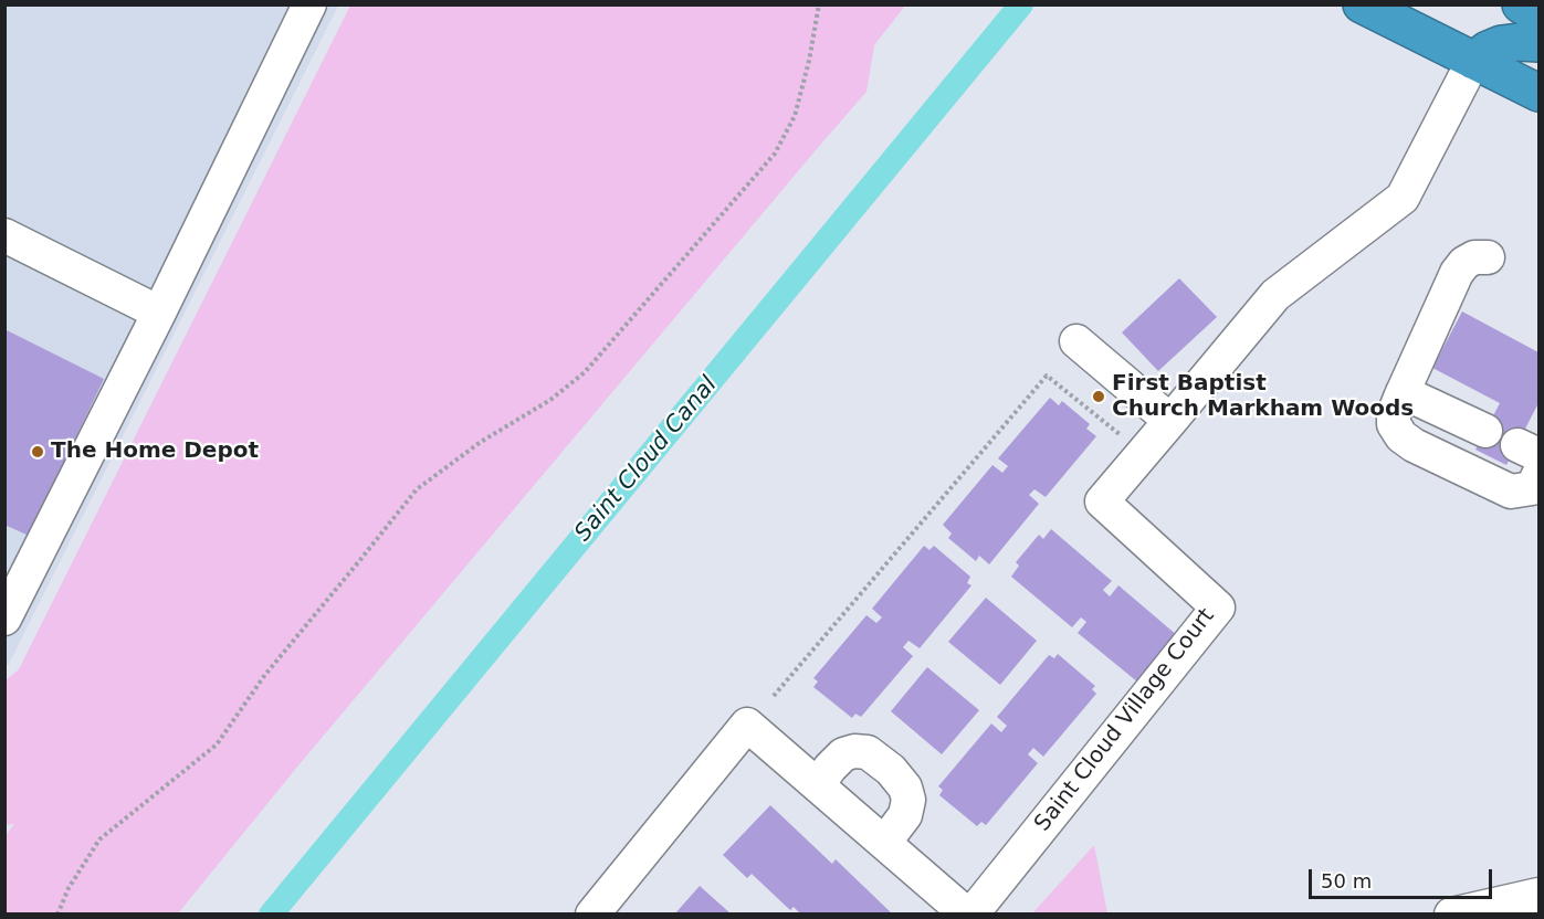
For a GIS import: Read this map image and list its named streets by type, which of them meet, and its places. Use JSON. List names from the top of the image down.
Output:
{
  "streets": {
    "street": ["Saint Cloud Village Court"]
  },
  "water": ["Saint Cloud Canal"],
  "places": ["First Baptist Church Markham Woods", "The Home Depot"],
  "scale_bar": "50 m"
}
